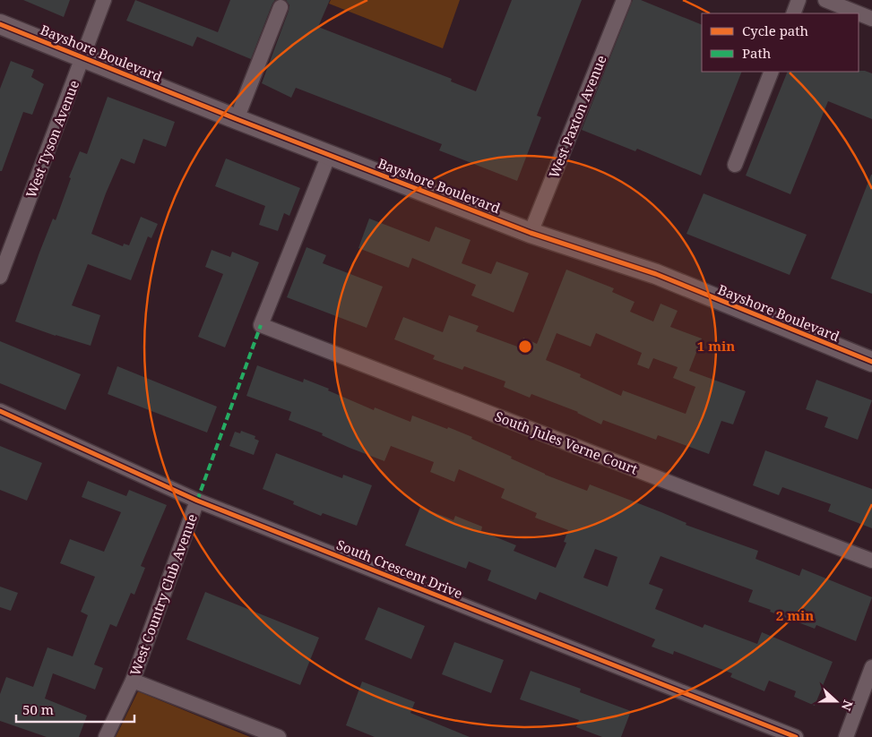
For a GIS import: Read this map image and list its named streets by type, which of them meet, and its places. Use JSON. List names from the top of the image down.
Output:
{
  "streets": {
    "street": [
      "Bayshore Boulevard",
      "West Paxton Avenue",
      "West Tyson Avenue",
      "South Jules Verne Court",
      "South Crescent Drive",
      "West Country Club Avenue"
    ]
  },
  "crossings": [
    ["Bayshore Boulevard", "West Paxton Avenue"],
    ["Bayshore Boulevard", "West Tyson Avenue"],
    ["Bayshore Boulevard", "South Jules Verne Court"],
    ["South Crescent Drive", "West Country Club Avenue"]
  ],
  "legend": ["Cycle path", "Path"],
  "scale_bar": "50 m",
  "north": "right",
  "rings": ["1 min", "2 min"]
}
